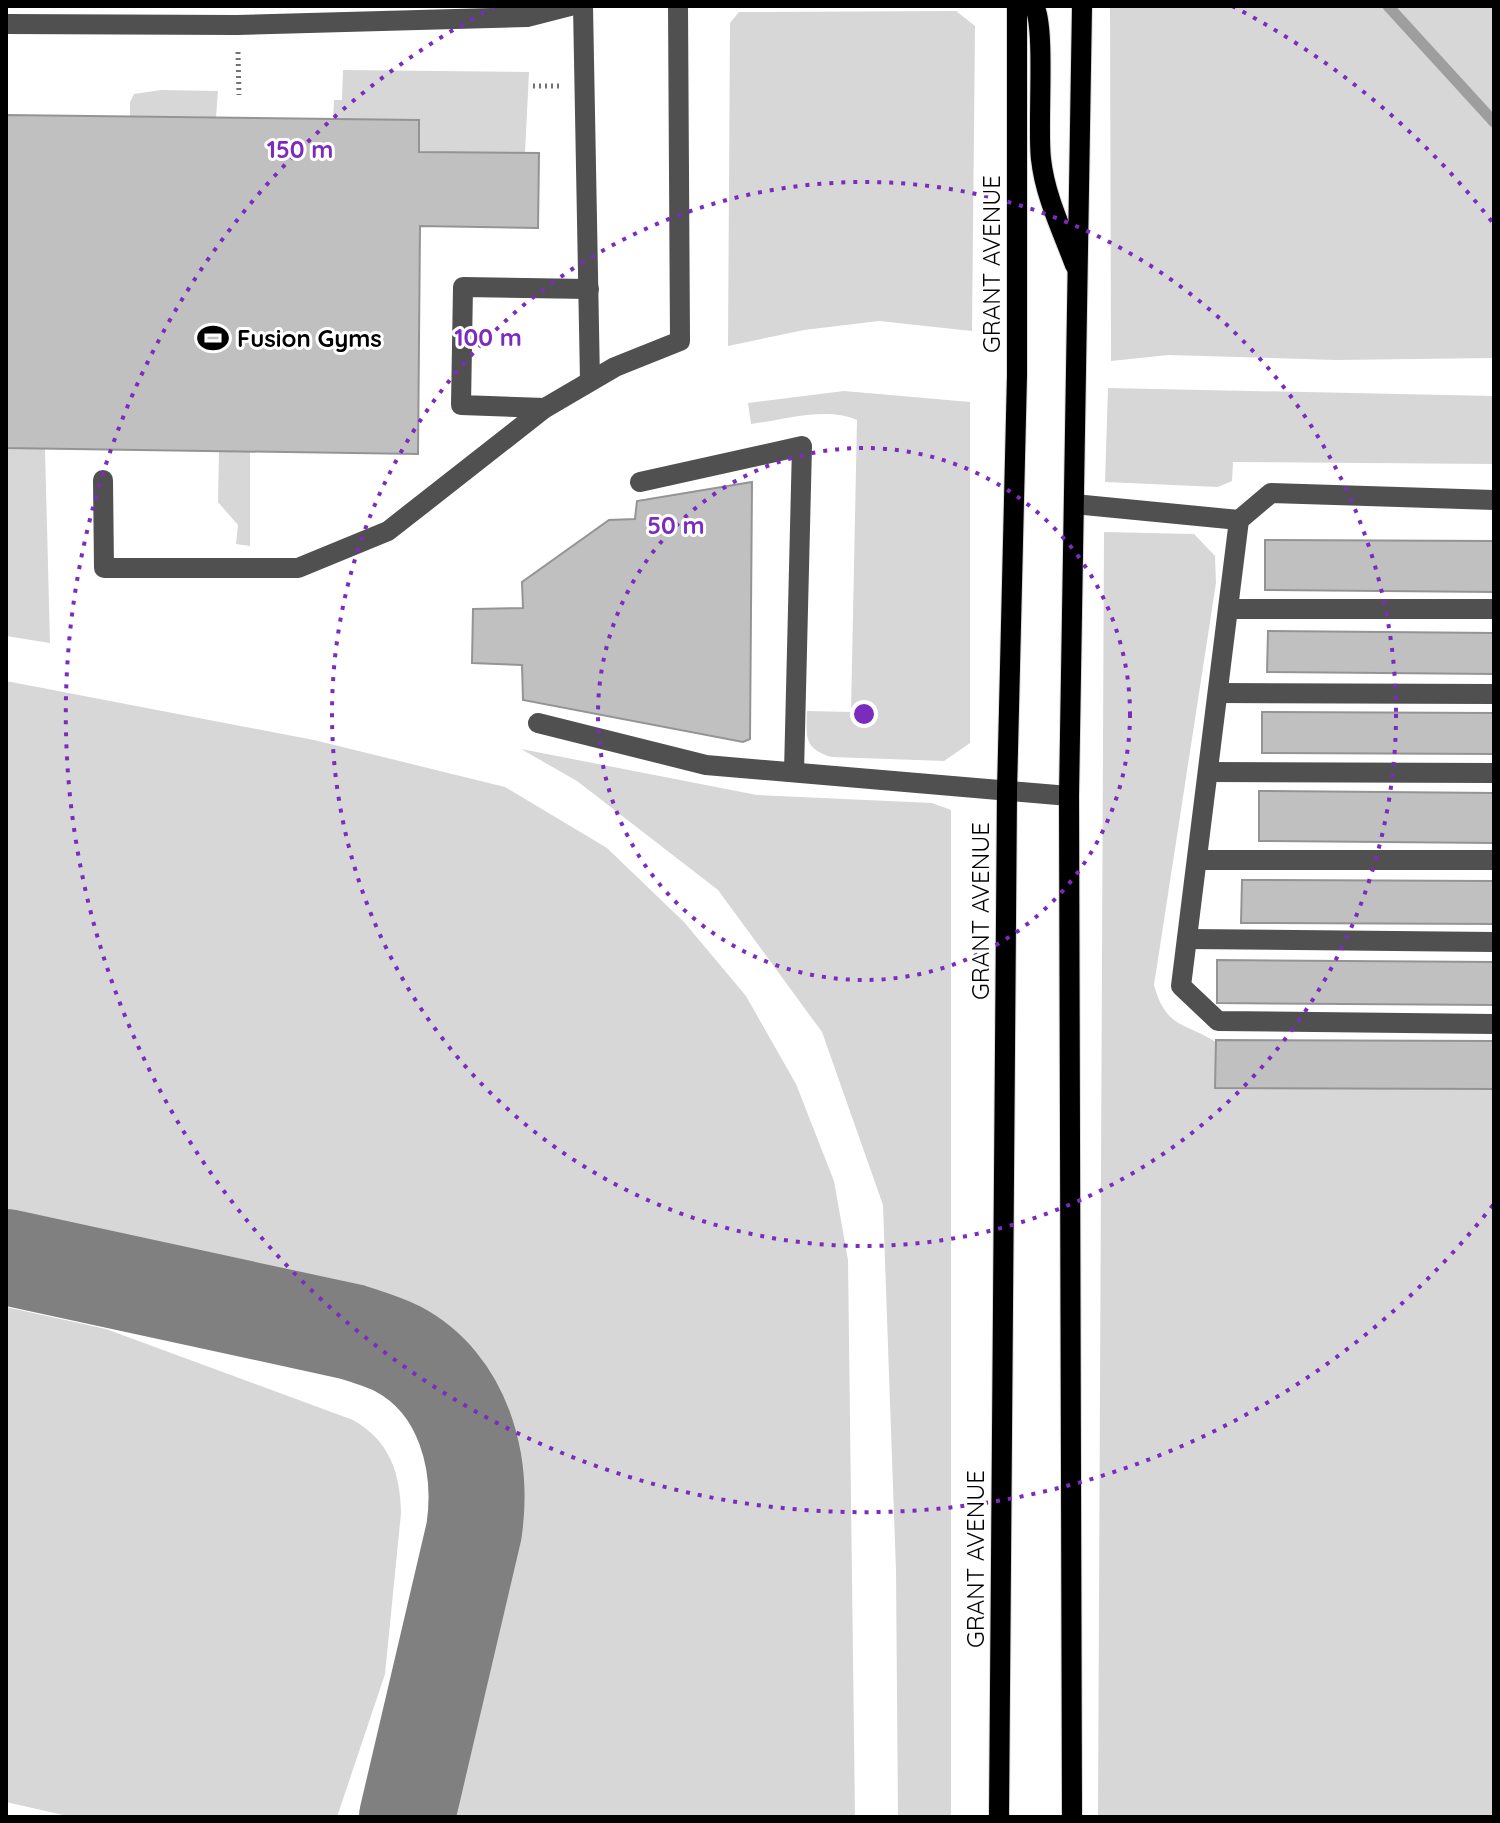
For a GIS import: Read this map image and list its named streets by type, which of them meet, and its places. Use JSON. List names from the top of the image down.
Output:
{
  "streets": {
    "main road": ["GRANT AVENUE"]
  },
  "places": {
    "sports": ["Fusion Gyms"]
  },
  "rings": ["150 m", "100 m", "50 m"]
}
